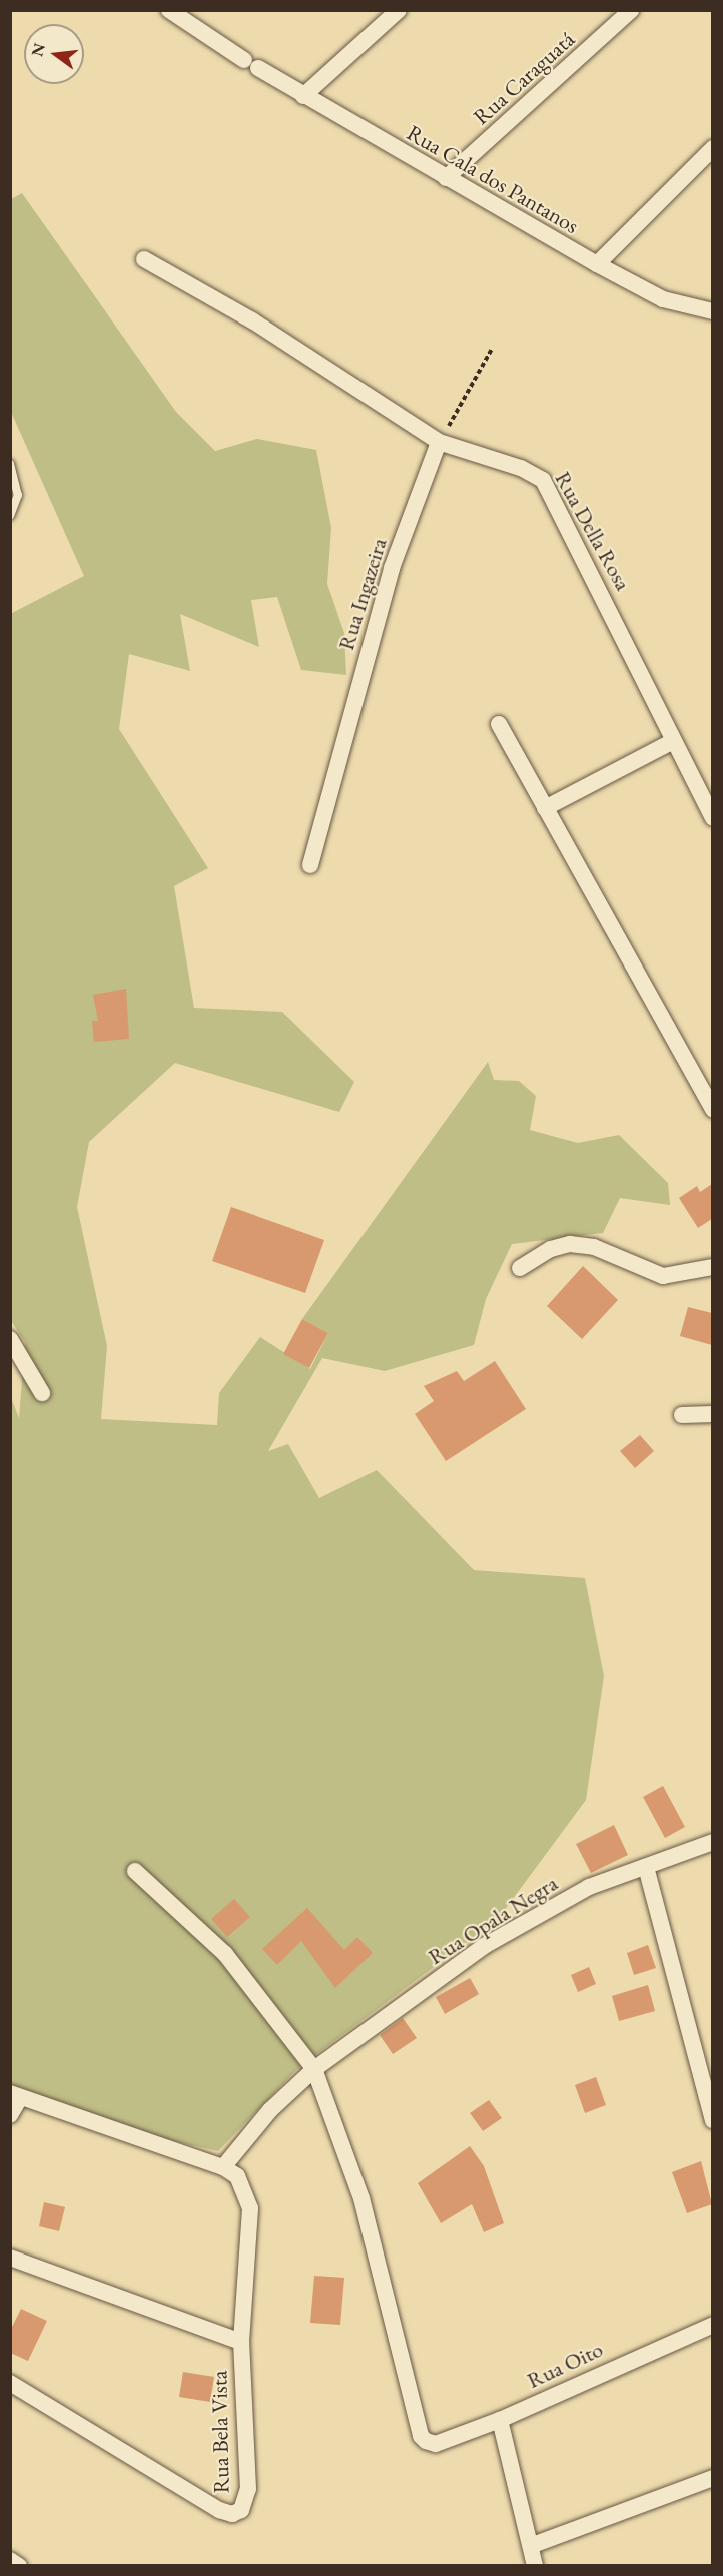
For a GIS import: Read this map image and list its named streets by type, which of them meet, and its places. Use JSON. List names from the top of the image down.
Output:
{
  "streets": {
    "street": [
      "Rua Caraguatá",
      "Rua Cala dos Pantanos",
      "Rua Della Rosa",
      "Rua Ingazeira",
      "Rua Opala Negra",
      "Rua Oito",
      "Rua Bela Vista"
    ]
  },
  "crossings": [
    ["Rua Caraguatá", "Rua Cala dos Pantanos"],
    ["Rua Della Rosa", "Rua Ingazeira"],
    ["Rua Opala Negra", "Rua Oito"],
    ["Rua Opala Negra", "Rua Bela Vista"]
  ],
  "north": "left"
}
